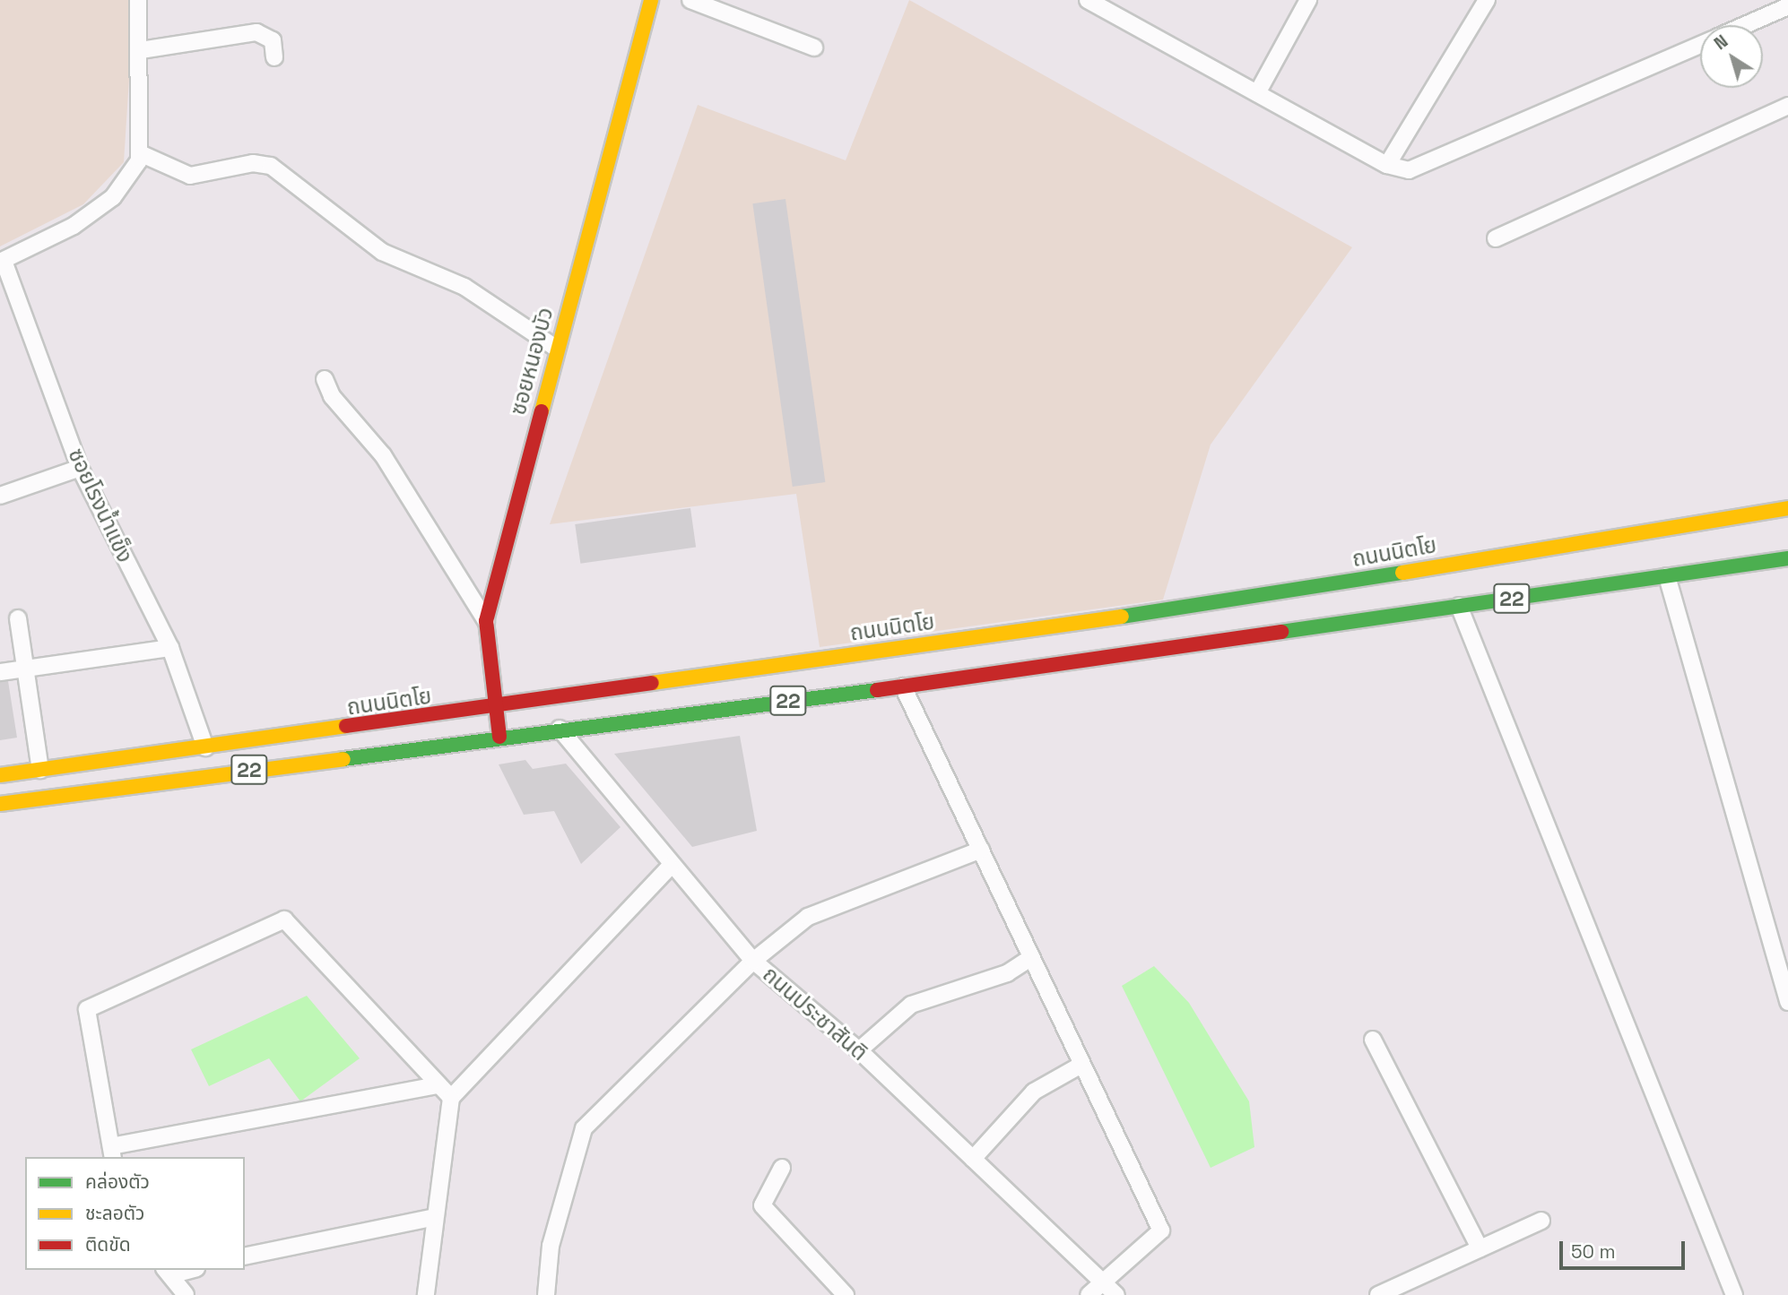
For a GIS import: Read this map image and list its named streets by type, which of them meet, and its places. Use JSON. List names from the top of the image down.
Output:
{
  "streets": {
    "main road": [
      "ซอยหนองบัว",
      "ถนนนิตโย",
      "22",
      "ถนนประชาสันติ"
    ],
    "street": ["ซอยโรงน้ำแข็ง"]
  },
  "crossings": [
    ["ซอยหนองบัว", "ถนนนิตโย"],
    ["ซอยหนองบัว", "22"],
    ["ซอยโรงน้ำแข็ง", "ถนนนิตโย"],
    ["ถนนนิตโย", "ถนนประชาสันติ"],
    ["22", "ถนนประชาสันติ"]
  ],
  "legend": ["คล่องตัว", "ชะลอตัว", "ติดขัด"],
  "scale_bar": "50 m",
  "north": "top left"
}
